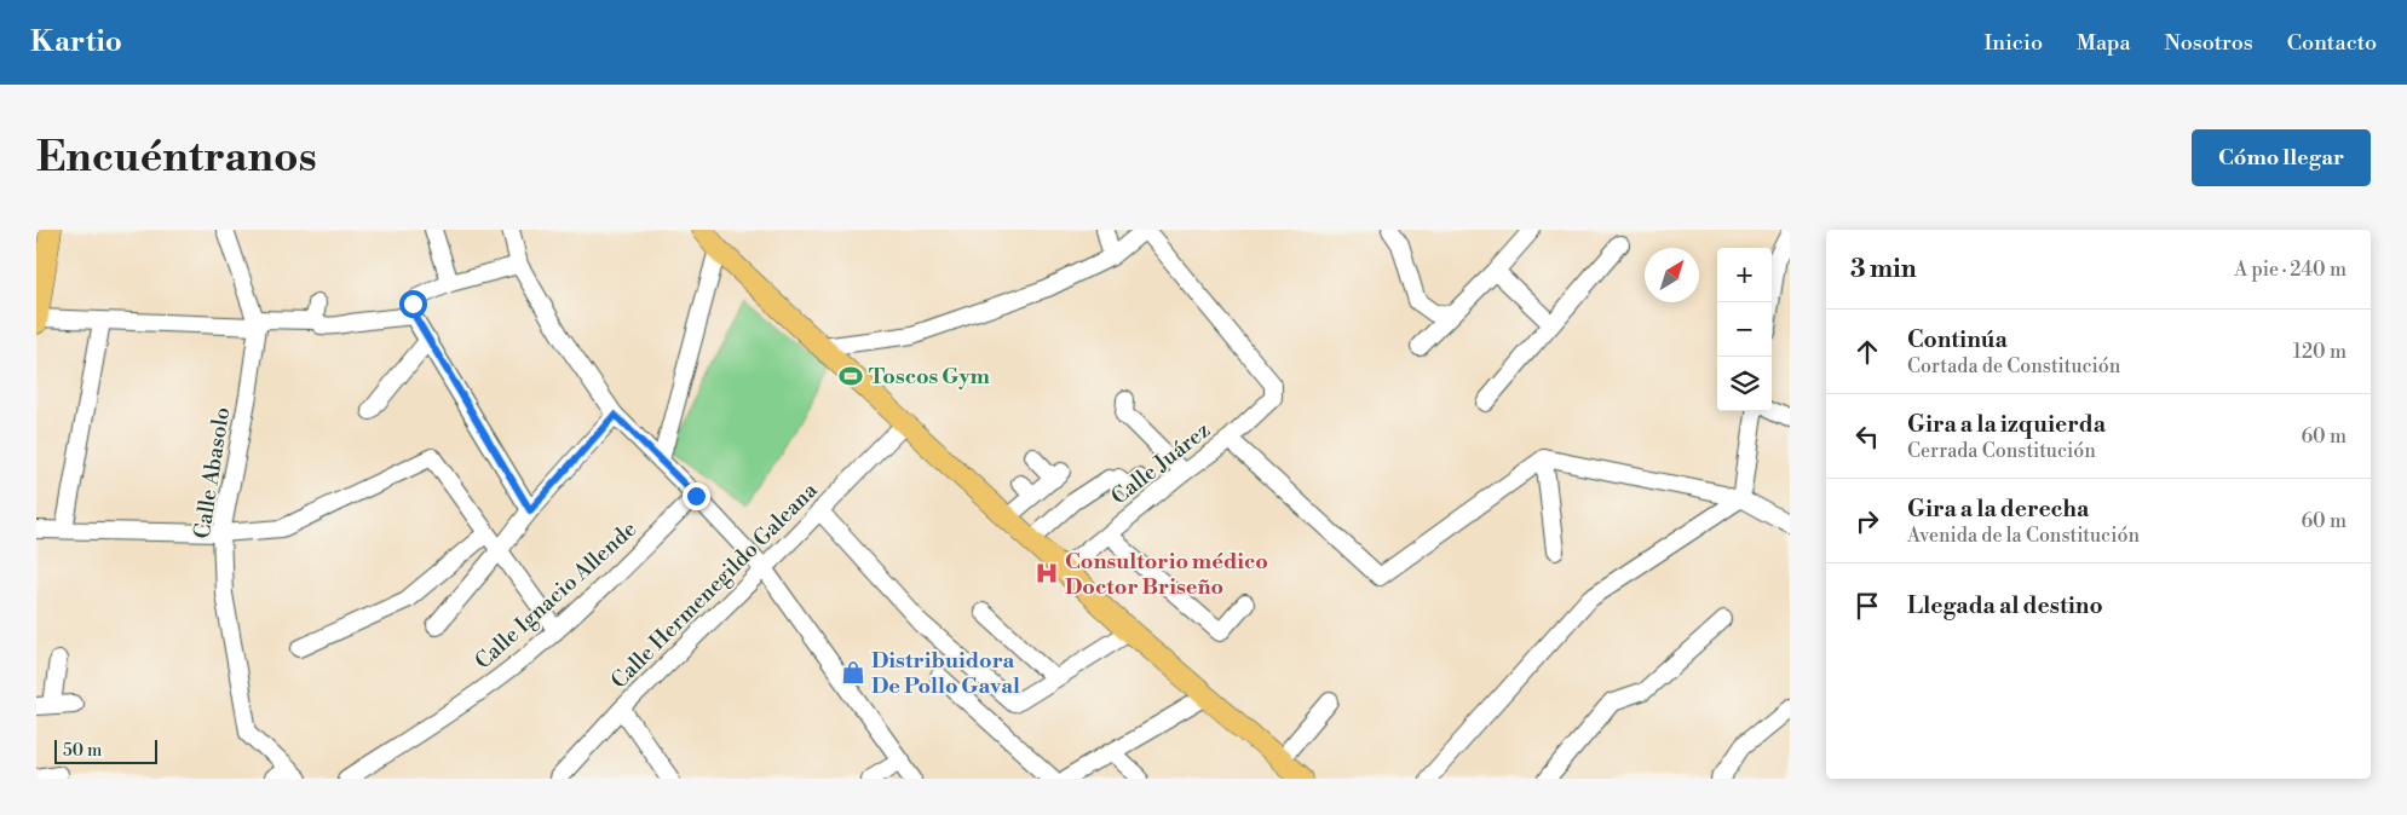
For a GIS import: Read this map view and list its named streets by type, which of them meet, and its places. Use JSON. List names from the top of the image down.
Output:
{
  "streets": {
    "street": [
      "Calle Juárez",
      "Calle Abasolo",
      "Calle Hermenegildo Galeana",
      "Calle Ignacio Allende"
    ]
  },
  "places": {
    "sports": ["Toscos Gym"],
    "hospital": ["Consultorio médico Doctor Briseño"],
    "shop": ["Distribuidora De Pollo Gaval"]
  },
  "scale_bar": "50 m",
  "north": "top right",
  "page": {
    "header": "Kartio",
    "nav": [
      "Inicio",
      "Mapa",
      "Nosotros",
      "Contacto"
    ],
    "buttons": "Cómo llegar",
    "title": "Encuéntranos",
    "heading": ["3 min", "A pie · 240 m"],
    "map_buttons": ["+", "−"],
    "list": [
      ["Continúa", "Cortada de Constitución", "120 m"],
      ["Gira a la izquierda", "Cerrada Constitución", "60 m"],
      ["Gira a la derecha", "Avenida de la Constitución", "60 m"],
      "Llegada al destino"
    ],
    "scale": "50 m"
  }
}
